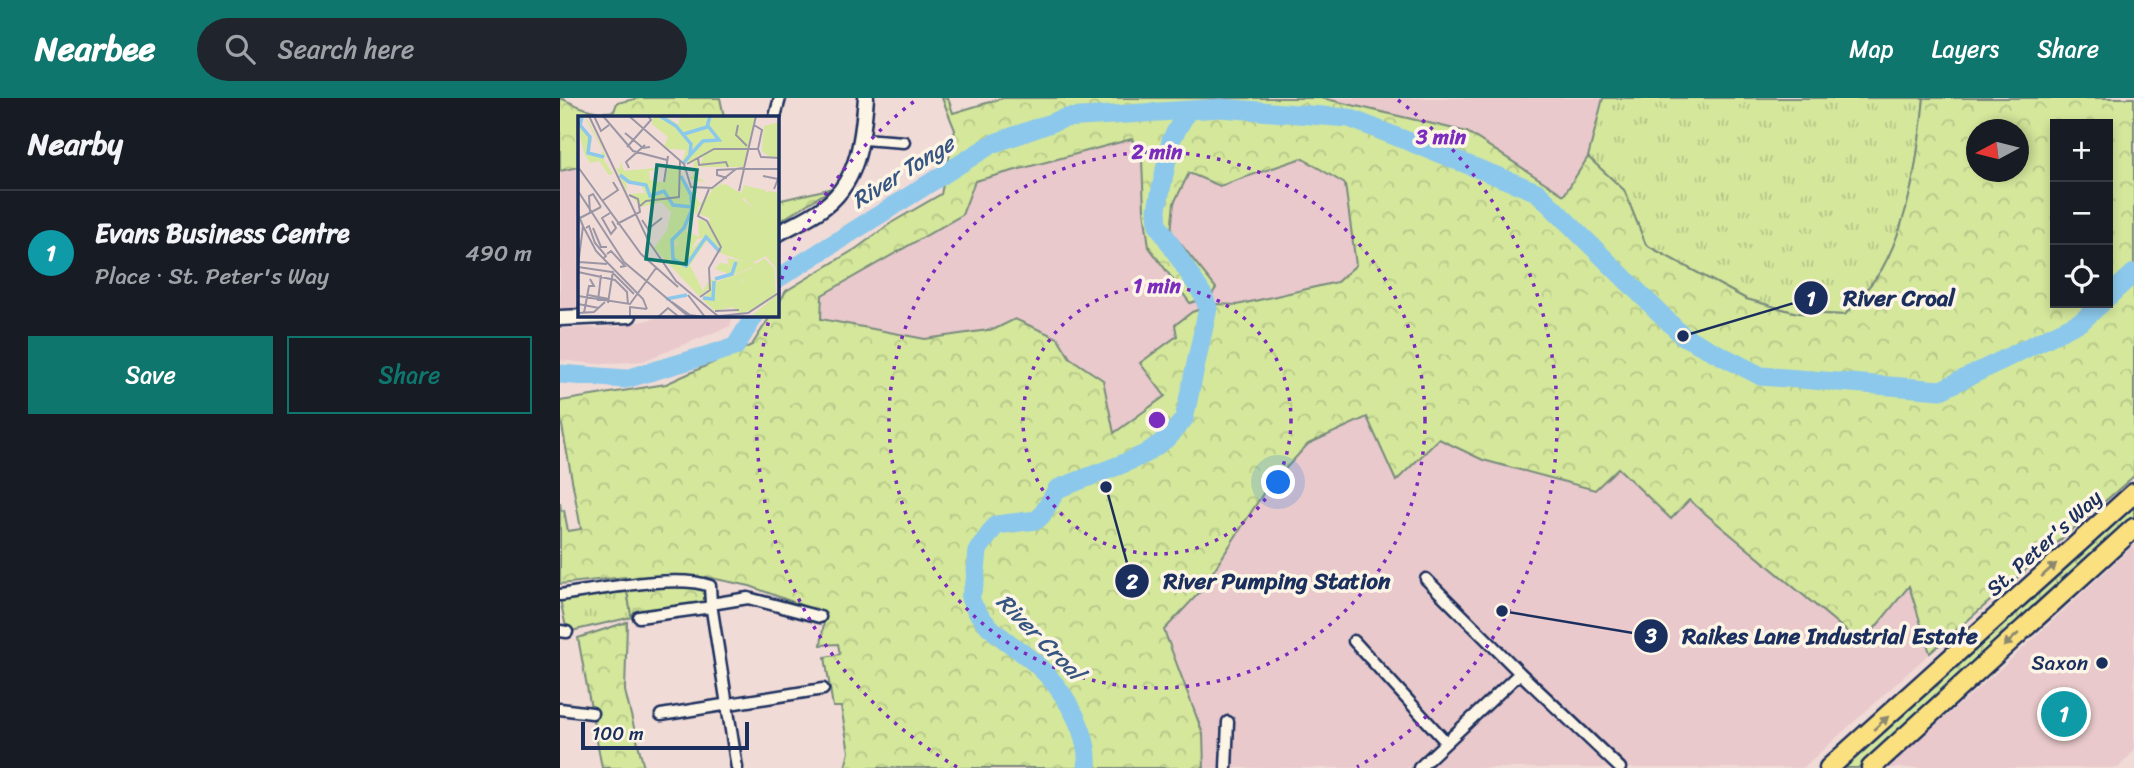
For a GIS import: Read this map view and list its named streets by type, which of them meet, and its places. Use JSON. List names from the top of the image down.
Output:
{
  "streets": {
    "highway": ["St. Peter's Way"]
  },
  "water": ["River Tonge", "River Croal"],
  "places": [
    "River Croal",
    "River Pumping Station",
    "Raikes Lane Industrial Estate",
    "Saxon"
  ],
  "scale_bar": "100 m",
  "north": "left",
  "page": {
    "header": "Nearbee",
    "search": "Search here",
    "nav": ["Map", "Layers", "Share"],
    "heading": "Nearby",
    "map_buttons": ["+", "−"],
    "list": [
      {
        "mark": "1",
        "name": "Evans Business Centre",
        "note": "Place · St. Peter's Way",
        "value": "490 m"
      }
    ],
    "buttons": ["Save", "Share"],
    "pins": "1",
    "scale": "100 m"
  },
  "rings": ["3 min", "2 min", "1 min"]
}
